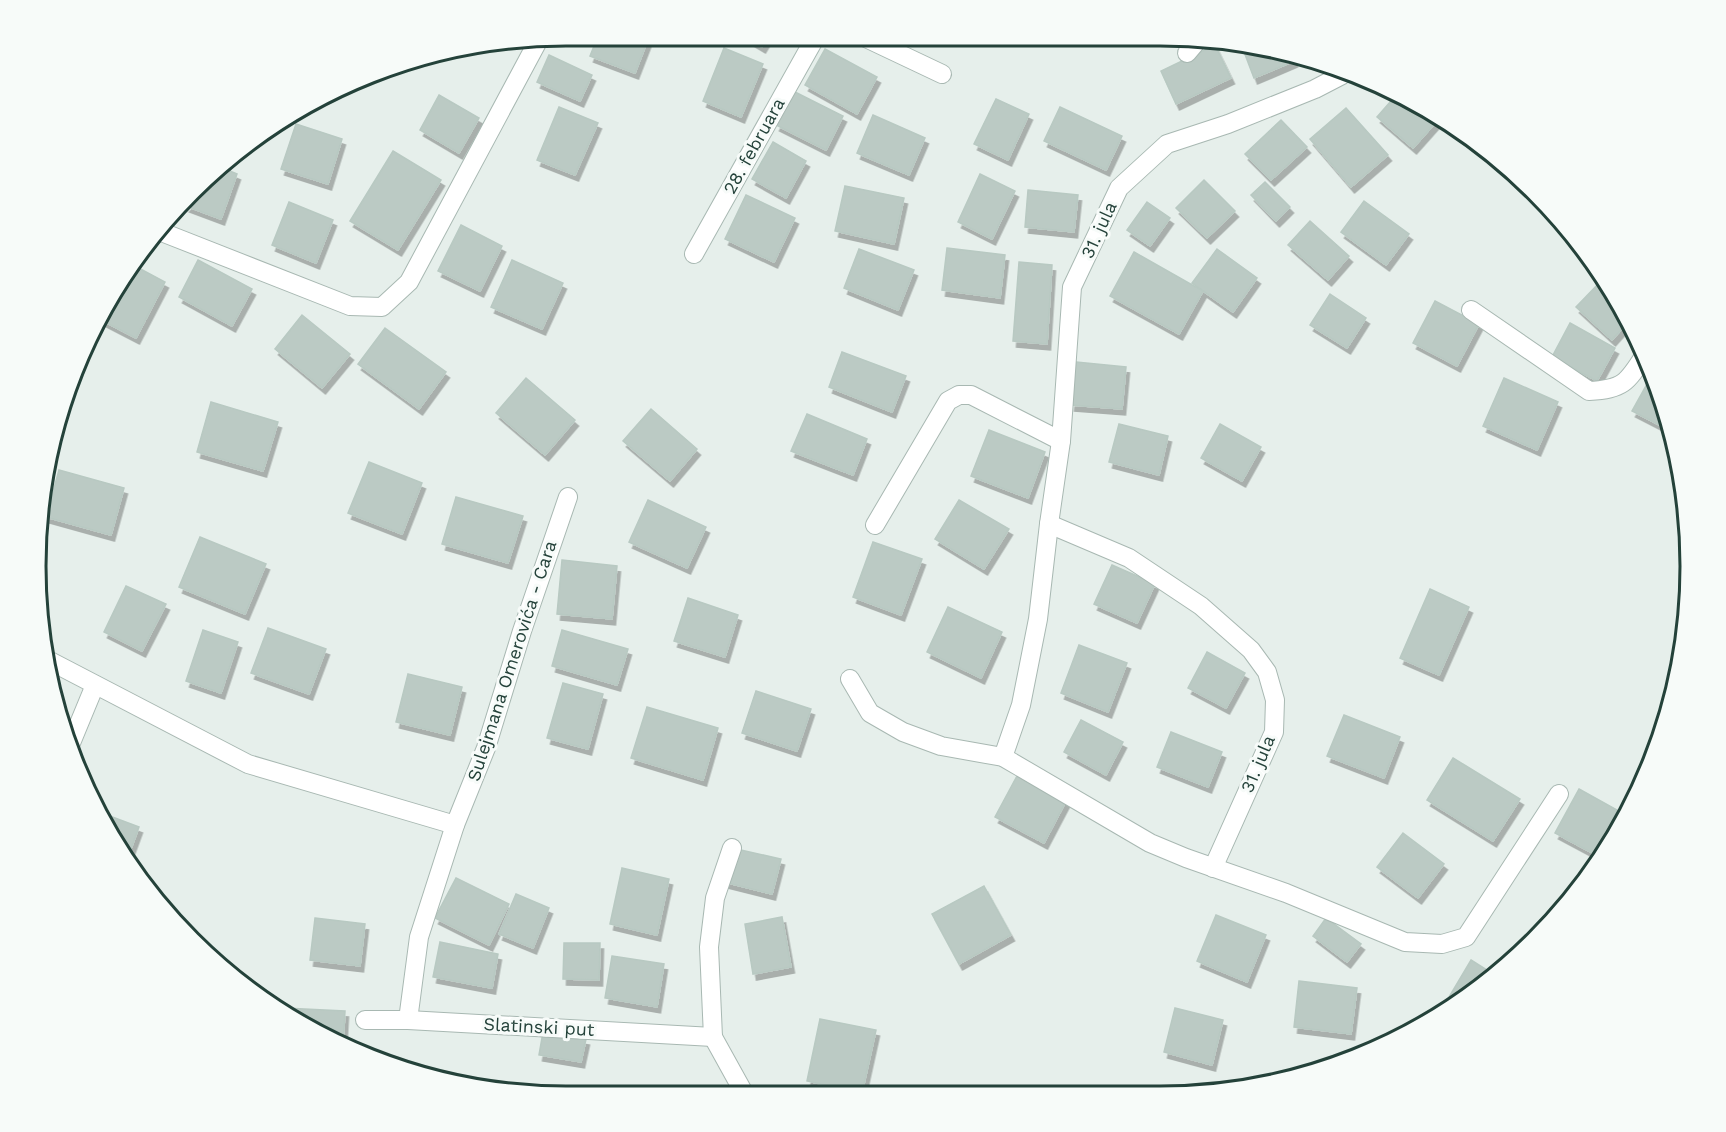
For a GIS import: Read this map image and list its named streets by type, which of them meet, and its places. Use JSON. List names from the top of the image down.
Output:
{
  "streets": {
    "street": [
      "28. februara",
      "31. jula",
      "Sulejmana Omerovića - Cara",
      "Slatinski put"
    ]
  },
  "crossings": [
    ["Sulejmana Omerovića - Cara", "Slatinski put"]
  ]
}
